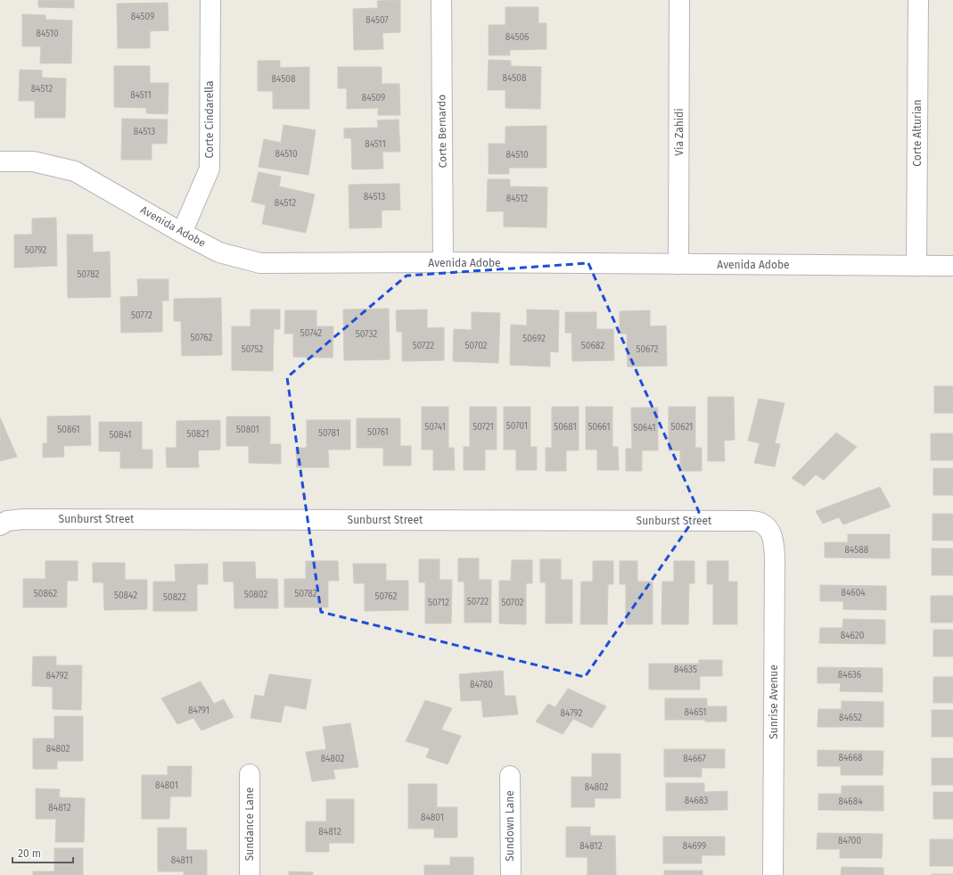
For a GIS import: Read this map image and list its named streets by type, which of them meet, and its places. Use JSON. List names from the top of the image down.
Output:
{
  "streets": {
    "street": [
      "Corte Cindarella",
      "Corte Bernardo",
      "Via Zahidi",
      "Corte Alturian",
      "Avenida Adobe",
      "Sunburst Street",
      "Sunrise Avenue",
      "Sundance Lane",
      "Sundown Lane"
    ]
  },
  "crossings": [
    ["Corte Cindarella", "Avenida Adobe"],
    ["Corte Bernardo", "Avenida Adobe"],
    ["Via Zahidi", "Avenida Adobe"],
    ["Corte Alturian", "Avenida Adobe"],
    ["Sunburst Street", "Sunrise Avenue"]
  ],
  "house_numbers": [
    "84509",
    "84507",
    "84510",
    "84506",
    "84508",
    "84508",
    "84512",
    "84511",
    "84509",
    "84513",
    "84511",
    "84510",
    "84510",
    "84513",
    "84512",
    "84512",
    "50792",
    "50782",
    "50772",
    "50742",
    "50732",
    "50762",
    "50692",
    "50722",
    "50702",
    "50682",
    "50752",
    "50672",
    "50701",
    "50741",
    "50721",
    "50681",
    "50661",
    "50621",
    "50641",
    "50861",
    "50801",
    "50761",
    "50781",
    "50821",
    "50841",
    "84588",
    "84604",
    "50862",
    "50782",
    "50802",
    "50842",
    "50762",
    "50822",
    "50722",
    "50712",
    "50702",
    "84620",
    "84635",
    "84636",
    "84792",
    "84780",
    "84791",
    "84651",
    "84792",
    "84652",
    "84802",
    "84668",
    "84802",
    "84667",
    "84801",
    "84802",
    "84683",
    "84684",
    "84812",
    "84801",
    "84812",
    "84700",
    "84812",
    "84699",
    "84811"
  ],
  "scale_bar": "20 m"
}
